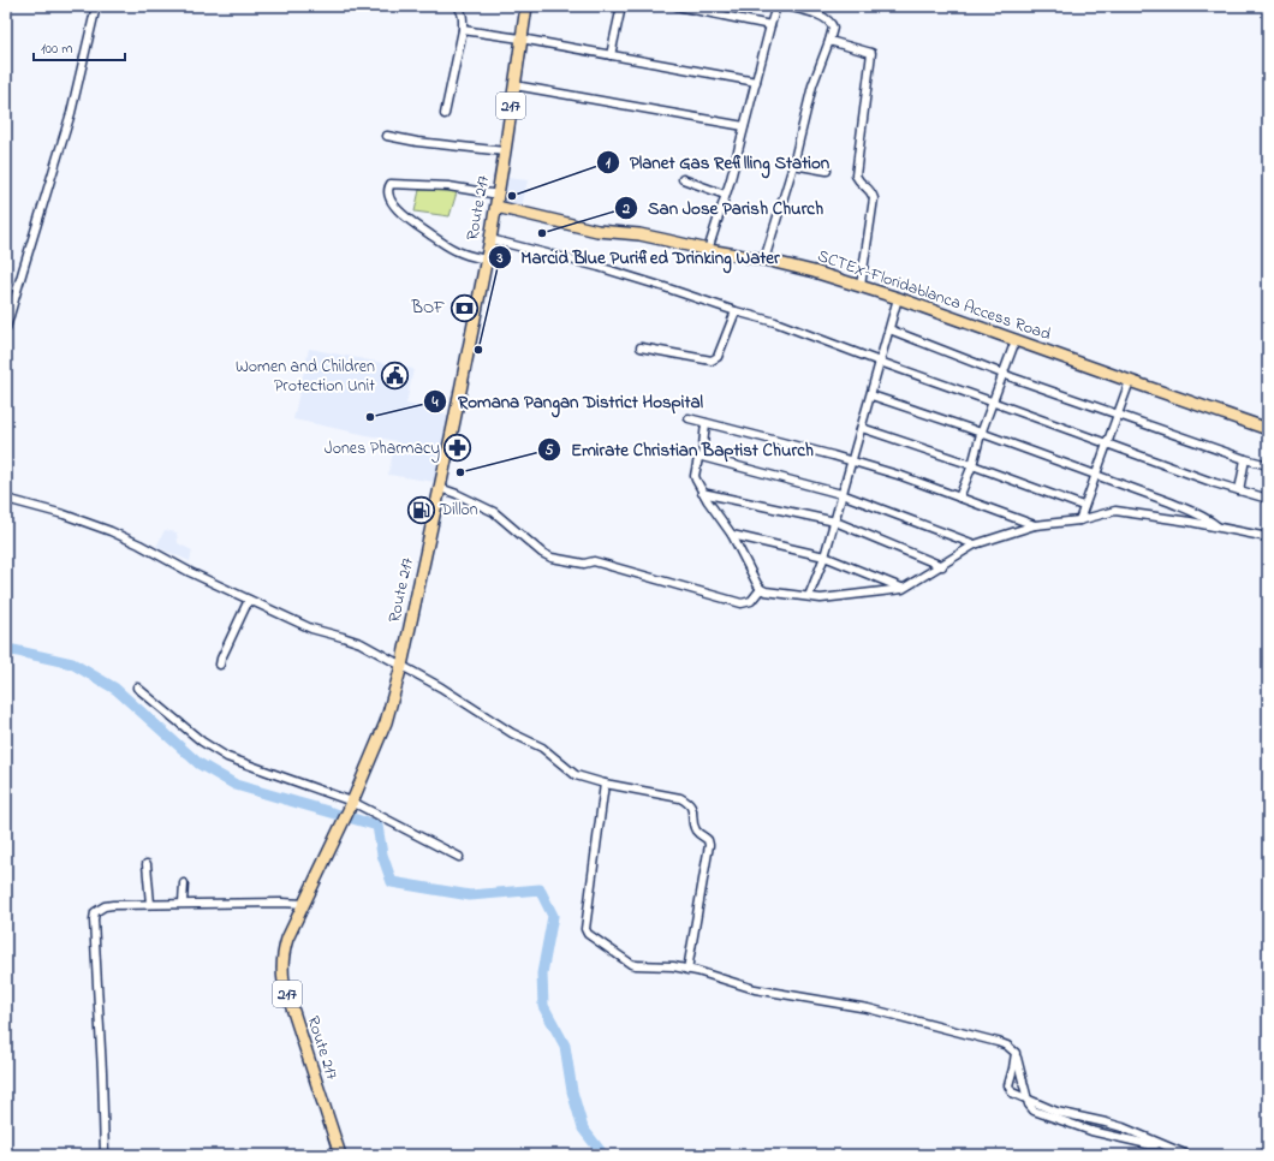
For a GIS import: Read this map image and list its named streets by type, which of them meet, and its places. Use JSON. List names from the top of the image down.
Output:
{
  "streets": {
    "main road": ["217", "Route 217", "SCTEX-Floridablanca Access Road"]
  },
  "crossings": [
    ["Route 217", "SCTEX-Floridablanca Access Road"]
  ],
  "places": {
    "other": [
      "Planet Gas Refilling Station",
      "San Jose Parish Church",
      "Marcid Blue Purified Drinking Water",
      "Romana Pangan District Hospital",
      "Emirate Christian Baptist Church"
    ],
    "bank": ["BOF"],
    "public building": ["Women and Children Protection Unit"],
    "pharmacy": ["Jones Pharmacy"],
    "fuel station": ["Dillon"]
  },
  "scale_bar": "100 m"
}
